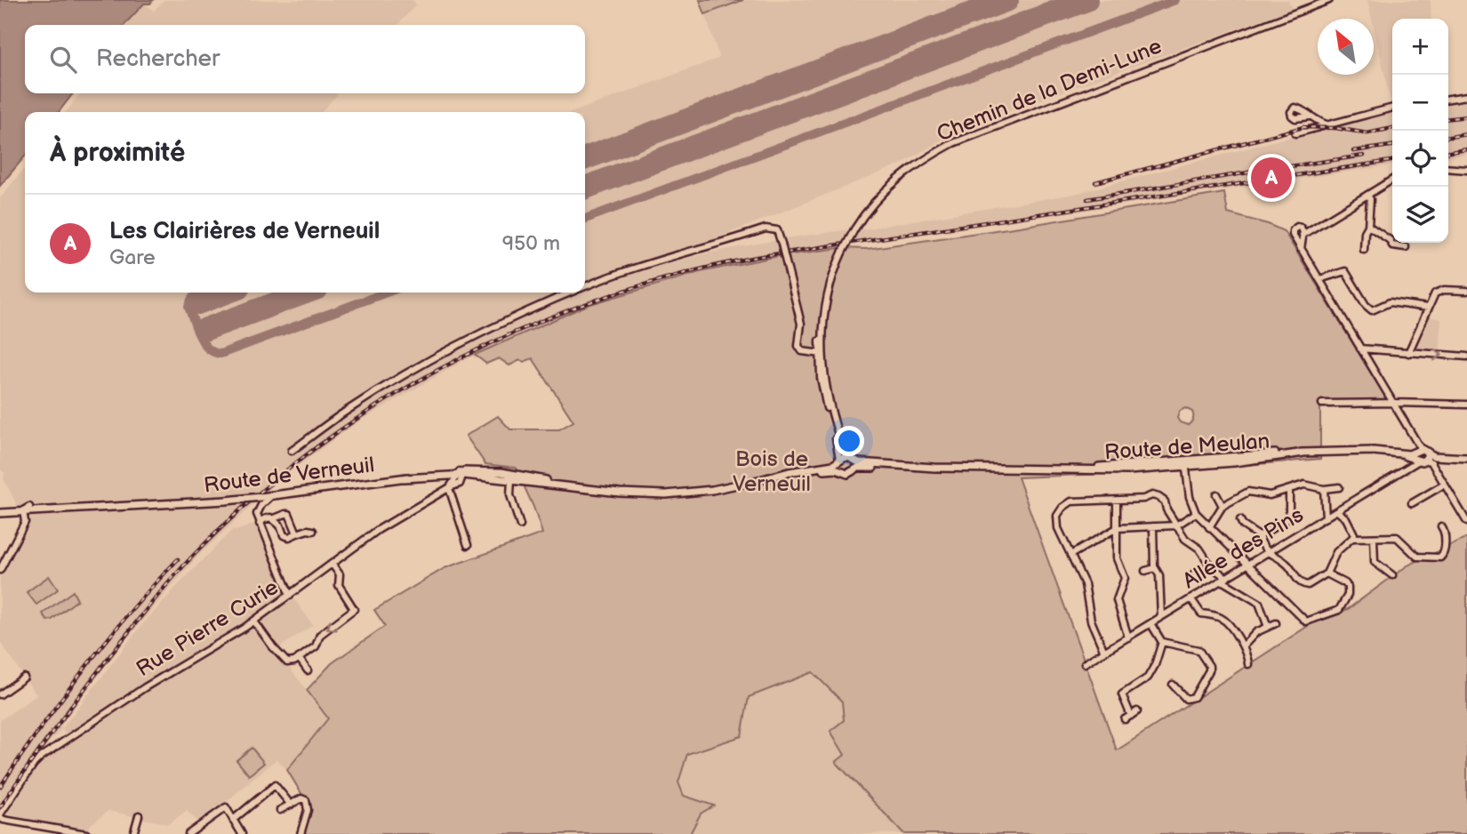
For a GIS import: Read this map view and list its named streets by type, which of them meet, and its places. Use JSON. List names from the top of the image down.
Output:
{
  "streets": {
    "main road": ["Route de Meulan", "Route de Verneuil"],
    "street": ["Chemin de la Demi-Lune", "Allée des Pins", "Rue Pierre Curie"]
  },
  "crossings": [
    ["Route de Meulan", "Route de Verneuil"],
    ["Route de Meulan", "Allée des Pins"],
    ["Route de Verneuil", "Rue Pierre Curie"]
  ],
  "parks": ["Bois de Verneuil"],
  "north": "top left",
  "page": {
    "map_buttons": ["+", "−"],
    "search": "Rechercher",
    "heading": "À proximité",
    "pins": "A",
    "list": [
      {
        "mark": "A",
        "name": "Les Clairières de Verneuil",
        "note": "Gare",
        "value": "950 m"
      }
    ]
  }
}
